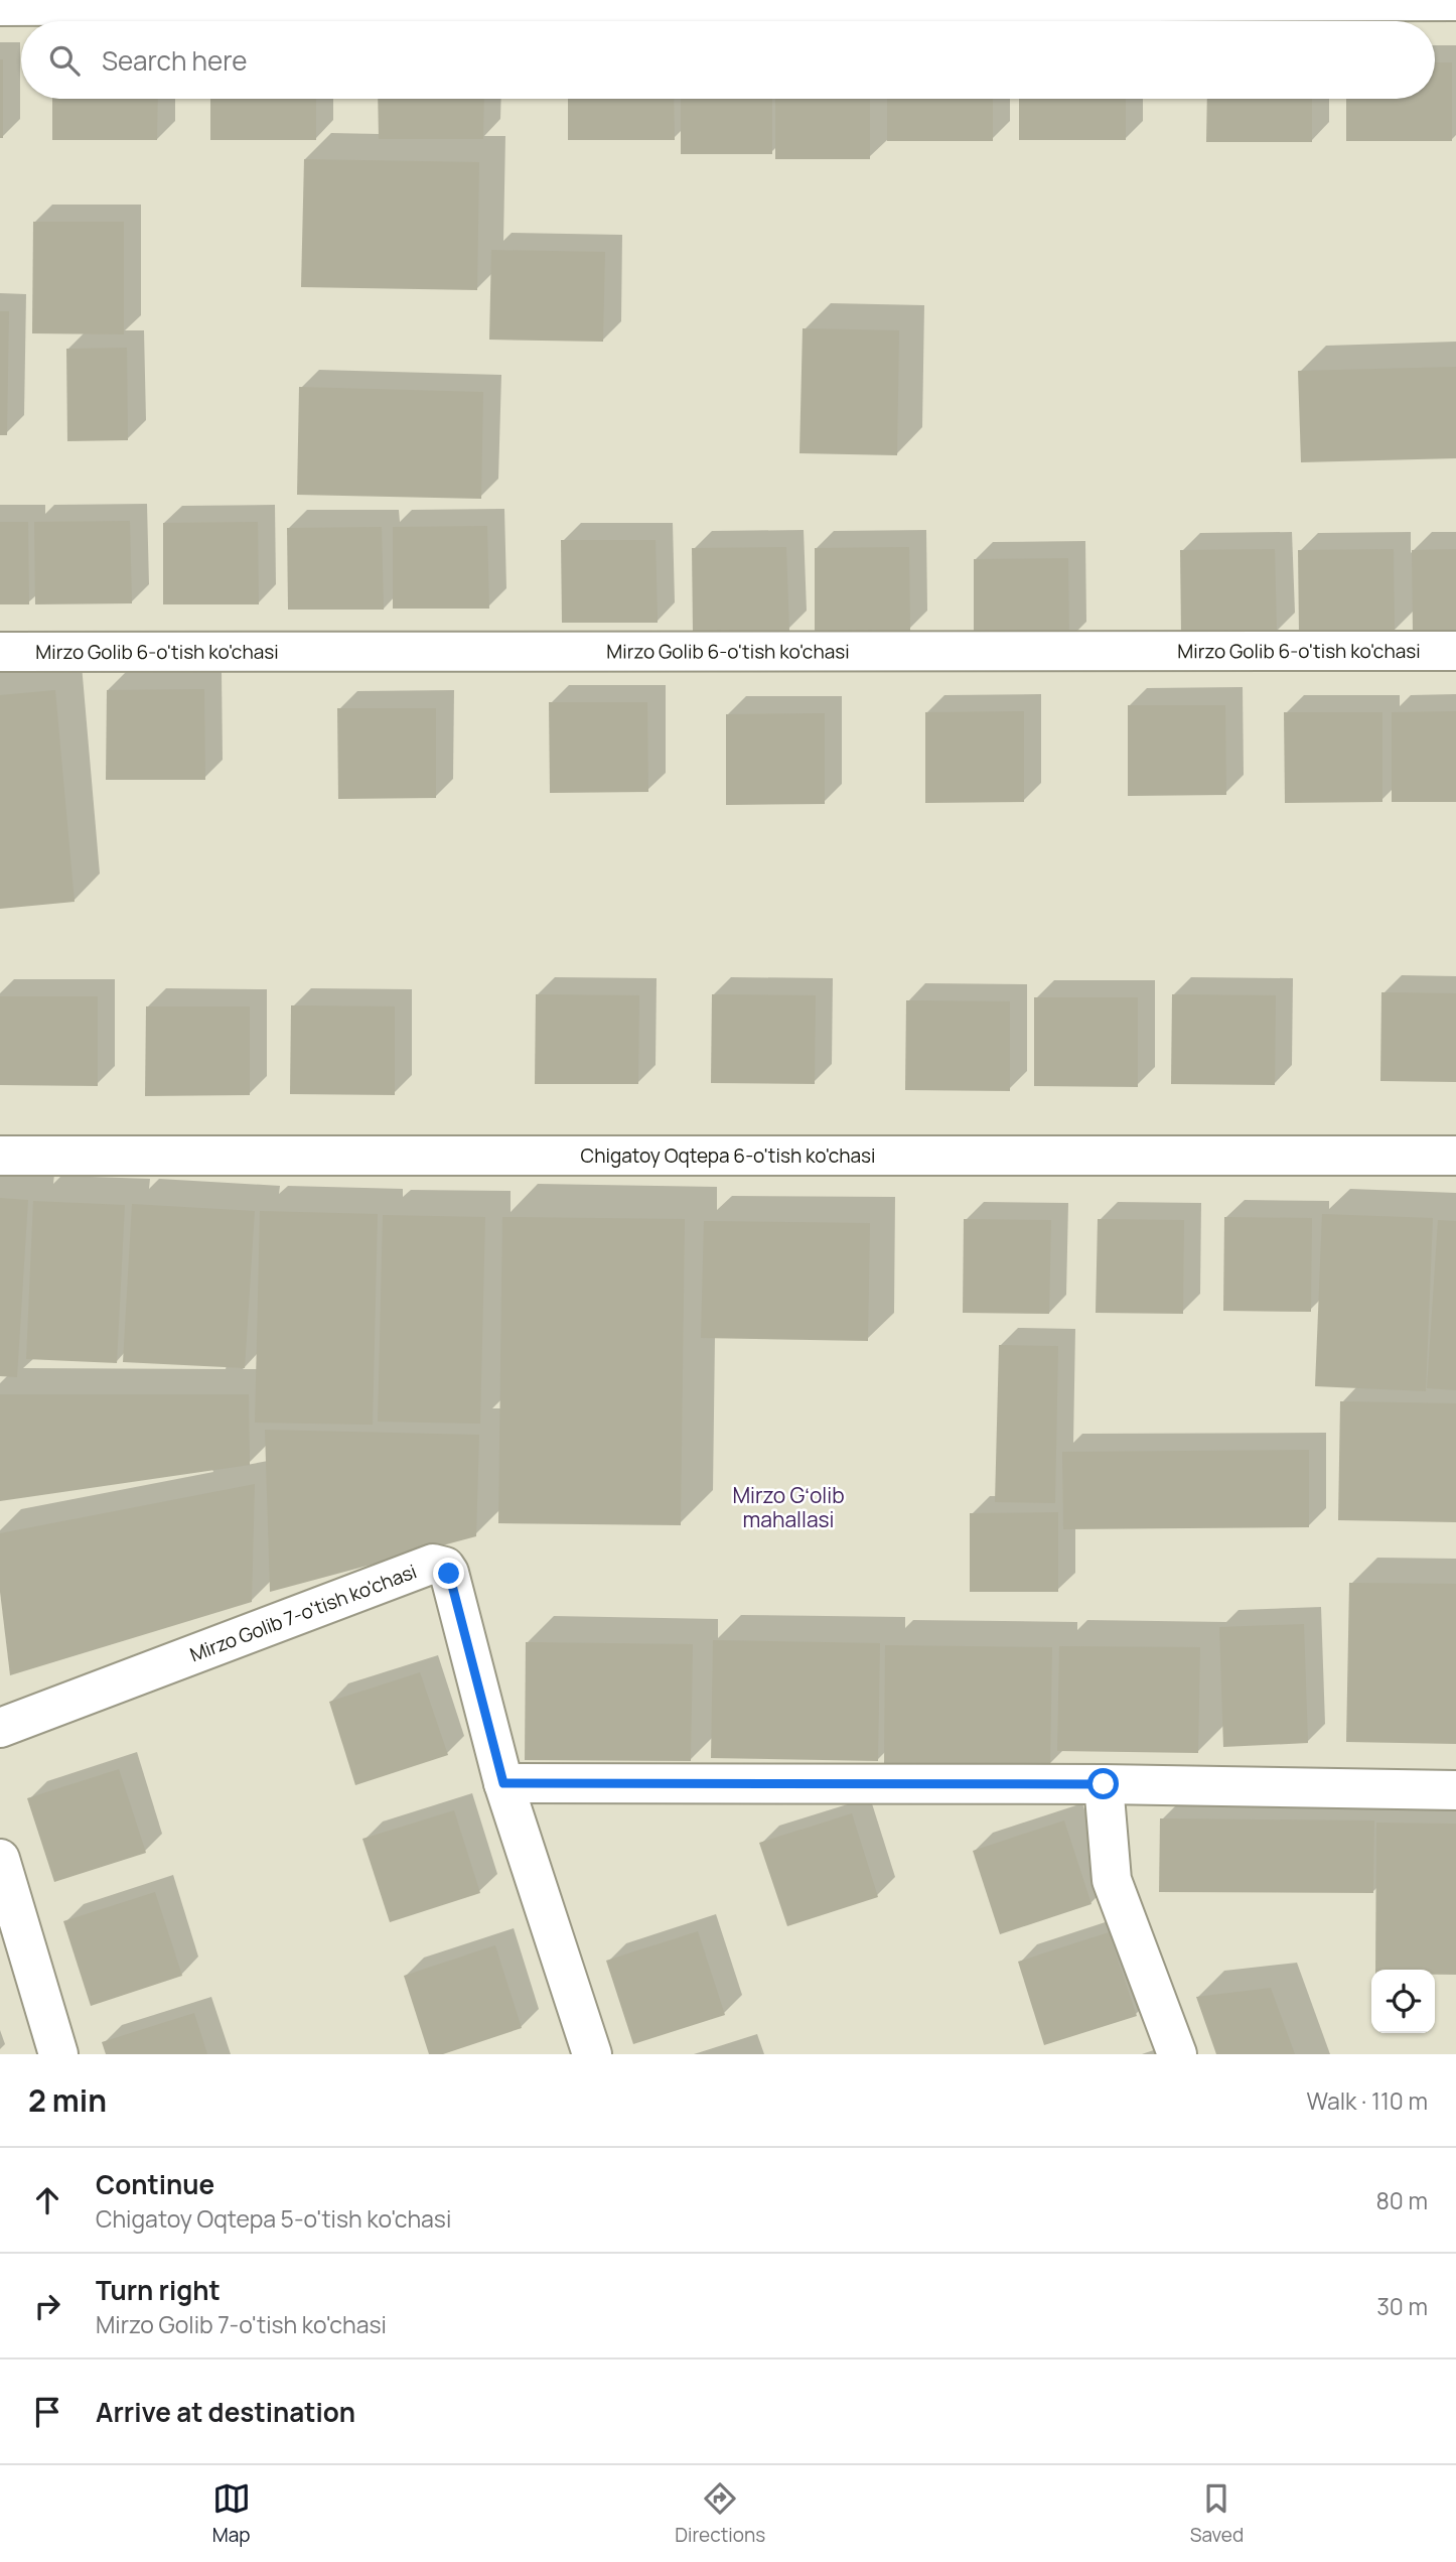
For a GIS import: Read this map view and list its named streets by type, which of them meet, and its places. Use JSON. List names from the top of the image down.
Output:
{
  "streets": {
    "street": ["Mirzo Golib 6-o'tish ko'chasi", "Chigatoy Oqtepa 6-o'tish ko'chasi", "Mirzo Golib 7-o'tish ko'chasi"]
  },
  "districts": ["Mirzo Gʻolib mahallasi"],
  "page": {
    "search": "Search here",
    "heading": ["2 min", "Walk · 110 m"],
    "list": [
      ["Continue", "Chigatoy Oqtepa 5-o'tish ko'chasi", "80 m"],
      ["Turn right", "Mirzo Golib 7-o'tish ko'chasi", "30 m"],
      "Arrive at destination"
    ],
    "nav": ["Map", "Directions", "Saved"]
  }
}
